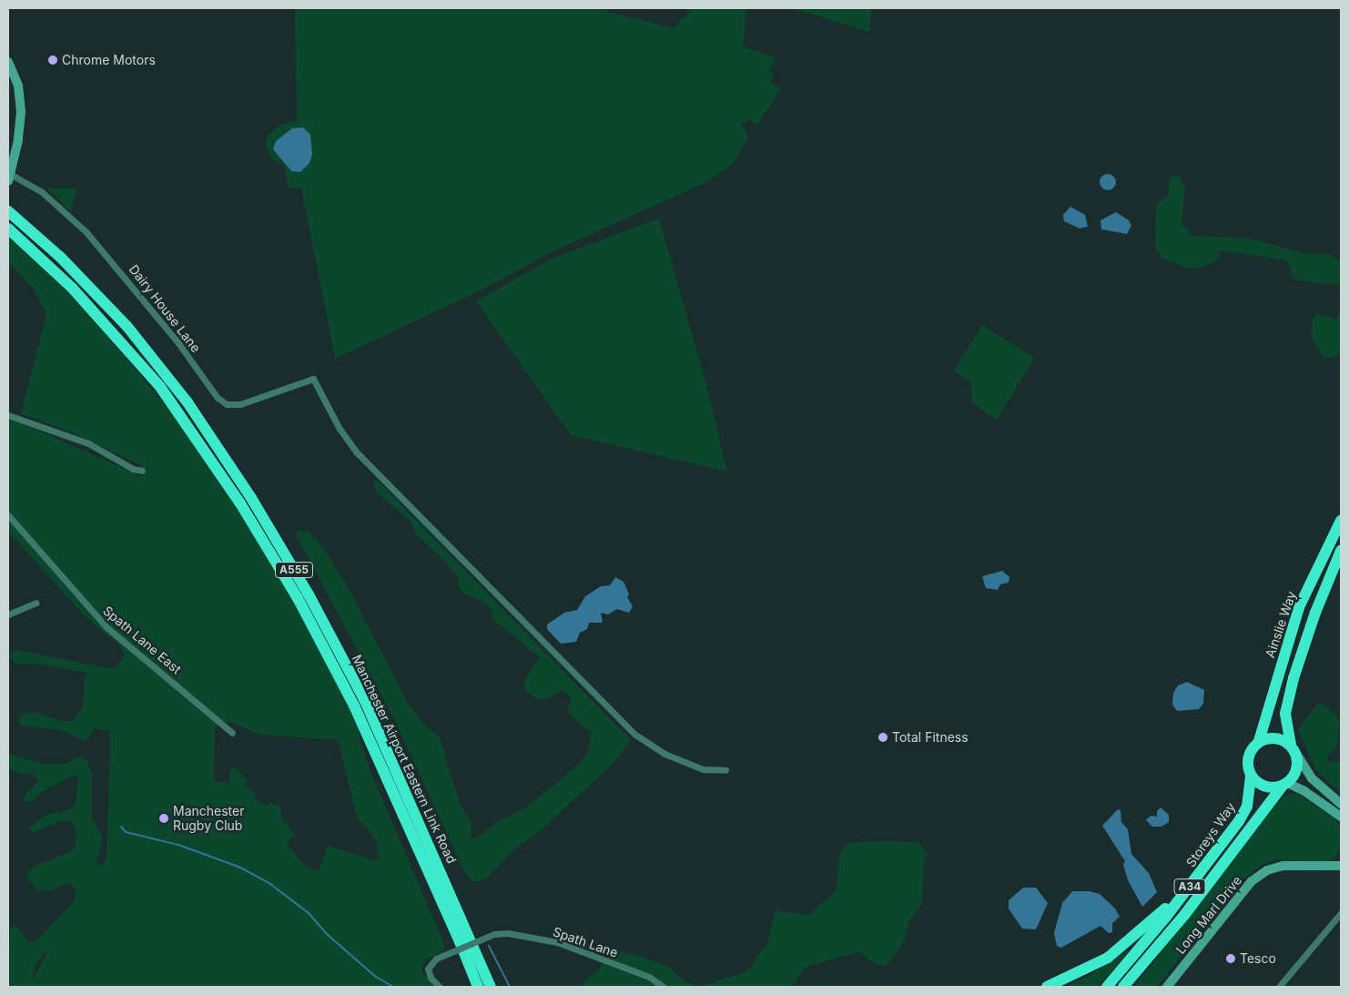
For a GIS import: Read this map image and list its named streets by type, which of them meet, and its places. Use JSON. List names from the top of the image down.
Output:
{
  "streets": {
    "highway": [
      "A555",
      "Ainslie Way",
      "Manchester Airport Eastern Link Road",
      "Storeys Way",
      "A34"
    ],
    "street": [
      "Dairy House Lane",
      "Spath Lane East",
      "Long Marl Drive",
      "Spath Lane"
    ]
  },
  "crossings": [
    ["Ainslie Way", "Storeys Way"],
    ["Ainslie Way", "A34"],
    ["Storeys Way", "A34"]
  ],
  "places": [
    "Chrome Motors",
    "Total Fitness",
    "Manchester Rugby Club",
    "Tesco"
  ]
}
